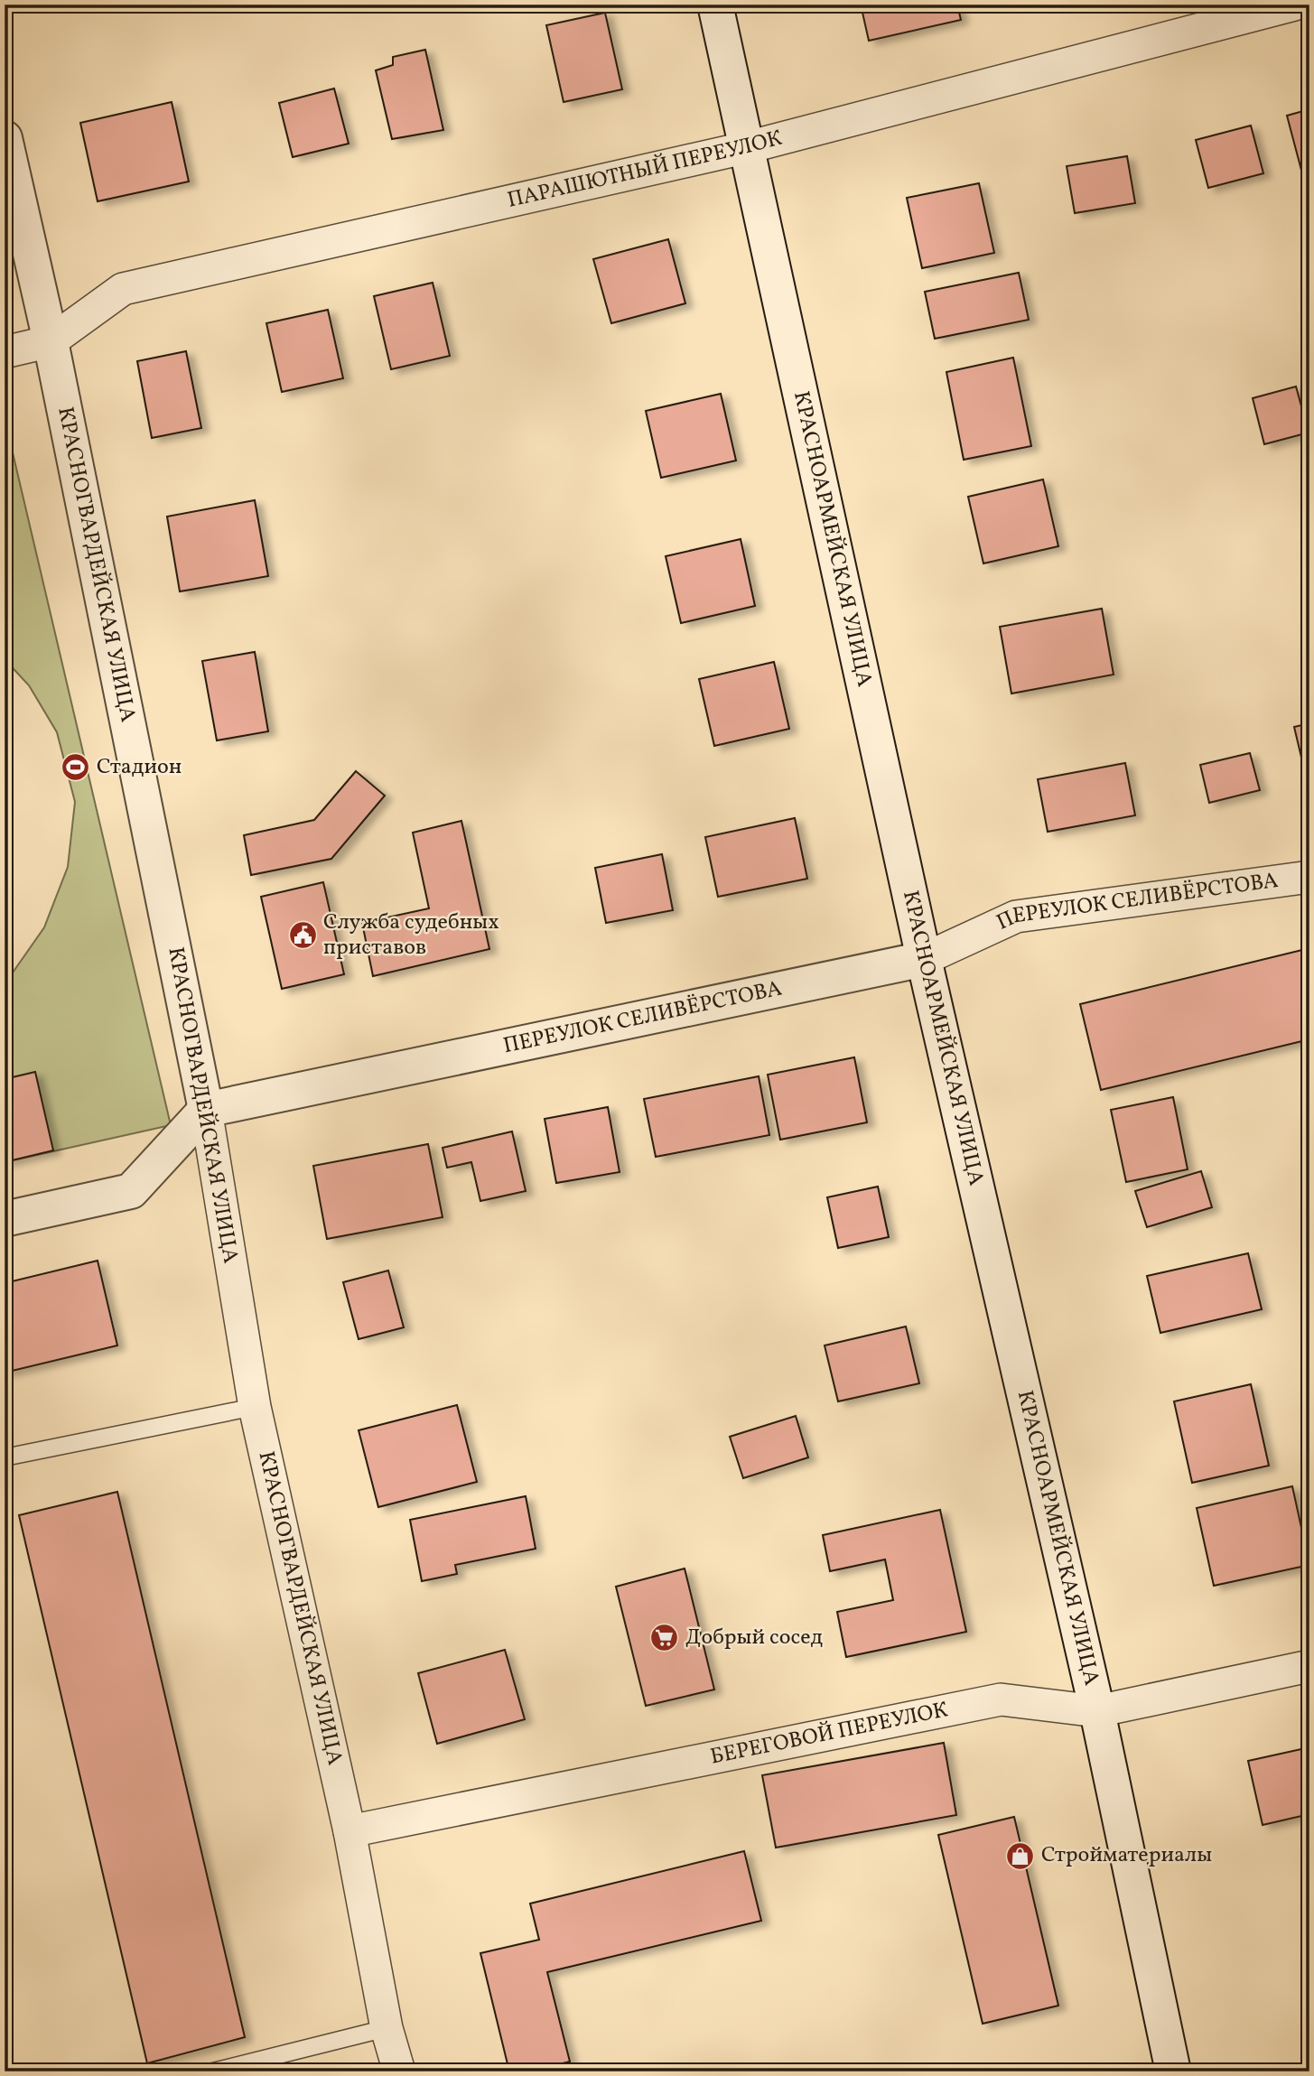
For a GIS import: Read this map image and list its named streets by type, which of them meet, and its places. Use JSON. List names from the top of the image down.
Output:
{
  "streets": {
    "main road": ["КРАСНОАРМЕЙСКАЯ УЛИЦА", "КРАСНОГВАРДЕЙСКАЯ УЛИЦА", "ПЕРЕУЛОК СЕЛИВЁРСТОВА"],
    "street": ["ПАРАШЮТНЫЙ ПЕРЕУЛОК", "БЕРЕГОВОЙ ПЕРЕУЛОК"]
  },
  "crossings": [
    ["ПАРАШЮТНЫЙ ПЕРЕУЛОК", "КРАСНОАРМЕЙСКАЯ УЛИЦА"],
    ["ПАРАШЮТНЫЙ ПЕРЕУЛОК", "КРАСНОГВАРДЕЙСКАЯ УЛИЦА"],
    ["КРАСНОАРМЕЙСКАЯ УЛИЦА", "ПЕРЕУЛОК СЕЛИВЁРСТОВА"],
    ["КРАСНОАРМЕЙСКАЯ УЛИЦА", "БЕРЕГОВОЙ ПЕРЕУЛОК"],
    ["КРАСНОГВАРДЕЙСКАЯ УЛИЦА", "ПЕРЕУЛОК СЕЛИВЁРСТОВА"],
    ["КРАСНОГВАРДЕЙСКАЯ УЛИЦА", "БЕРЕГОВОЙ ПЕРЕУЛОК"]
  ],
  "places": {
    "sports": ["Стадион"],
    "public building": ["Служба судебных приставов"],
    "supermarket": ["Добрый сосед"],
    "shop": ["Стройматериалы"]
  }
}
